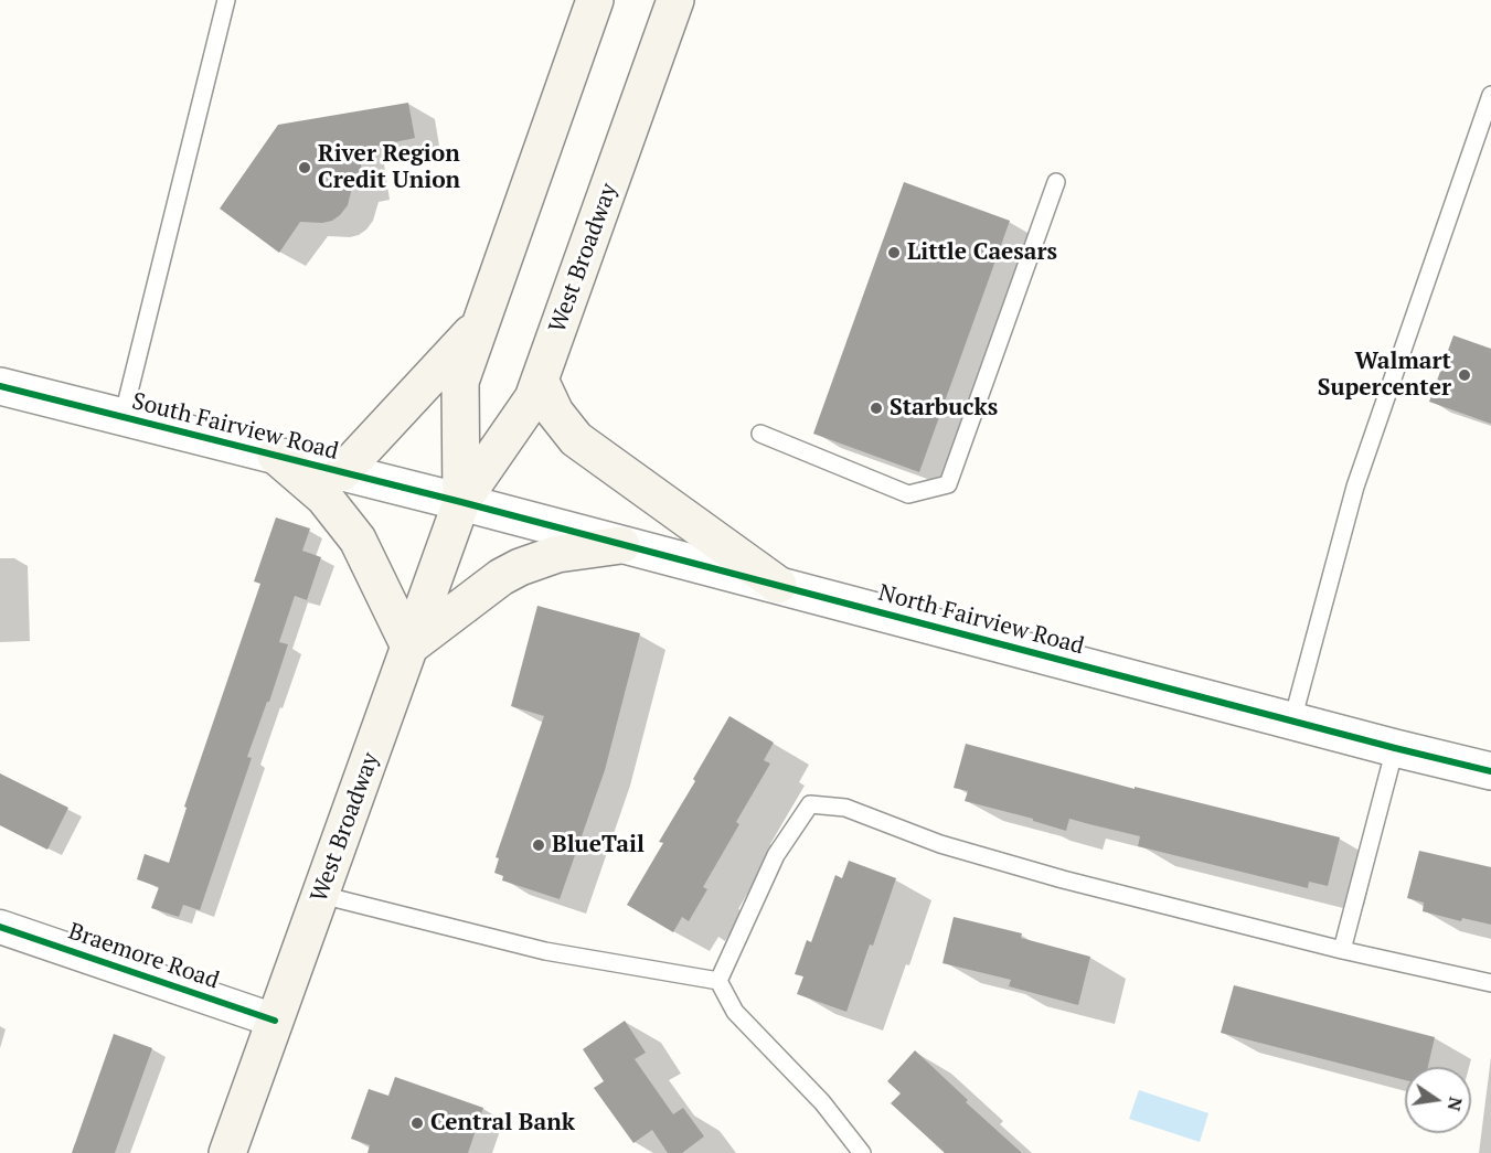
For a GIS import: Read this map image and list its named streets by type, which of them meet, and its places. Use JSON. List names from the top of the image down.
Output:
{
  "streets": {
    "main road": ["West Broadway"],
    "street": ["South Fairview Road", "North Fairview Road", "Braemore Road"]
  },
  "crossings": [
    ["West Broadway", "South Fairview Road"],
    ["West Broadway", "North Fairview Road"],
    ["West Broadway", "Braemore Road"],
    ["South Fairview Road", "North Fairview Road"]
  ],
  "places": [
    "River Region Credit Union",
    "Little Caesars",
    "Walmart Supercenter",
    "Starbucks",
    "BlueTail",
    "Central Bank"
  ],
  "north": "right"
}
